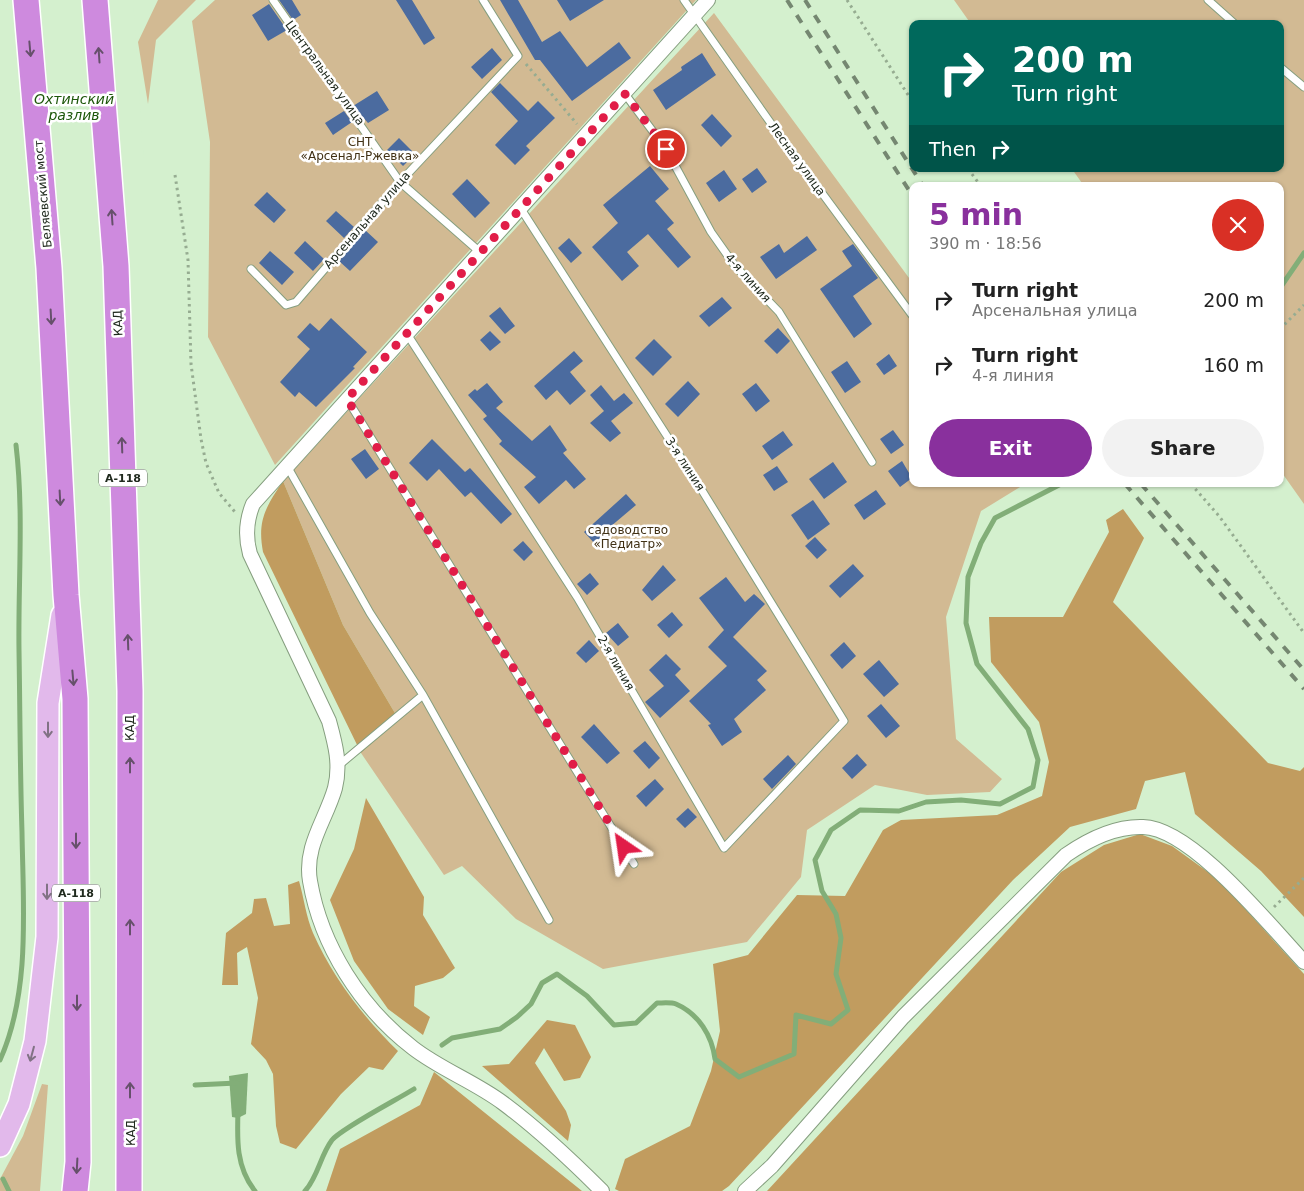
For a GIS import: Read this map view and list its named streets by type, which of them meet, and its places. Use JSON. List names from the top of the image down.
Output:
{
  "streets": {
    "highway": ["Беляевский мост", "КАД", "А-118"],
    "lane": [
      "Центральная улица",
      "Лесная улица",
      "Арсенальная улица",
      "4-я линия",
      "3-я линия",
      "2-я линия"
    ]
  },
  "crossings": [
    ["Центральная улица", "Арсенальная улица"],
    ["Беляевский мост", "А-118"],
    ["3-я линия", "2-я линия"]
  ],
  "one_way": ["Беляевский мост"],
  "water": ["Охтинский разлив"],
  "parks": ["СНТ «Арсенал-Ржевка»", "садоводство «Педиатр»"],
  "page": {
    "turn": ["200 m", "Turn right"],
    "then": "Then",
    "heading": ["5 min", "390 m · 18:56"],
    "list": [
      {
        "name": "Turn right",
        "note": "Арсенальная улица",
        "value": "200 m"
      },
      {
        "name": "Turn right",
        "note": "4-я линия",
        "value": "160 m"
      }
    ],
    "buttons": ["Exit", "Share"]
  }
}
